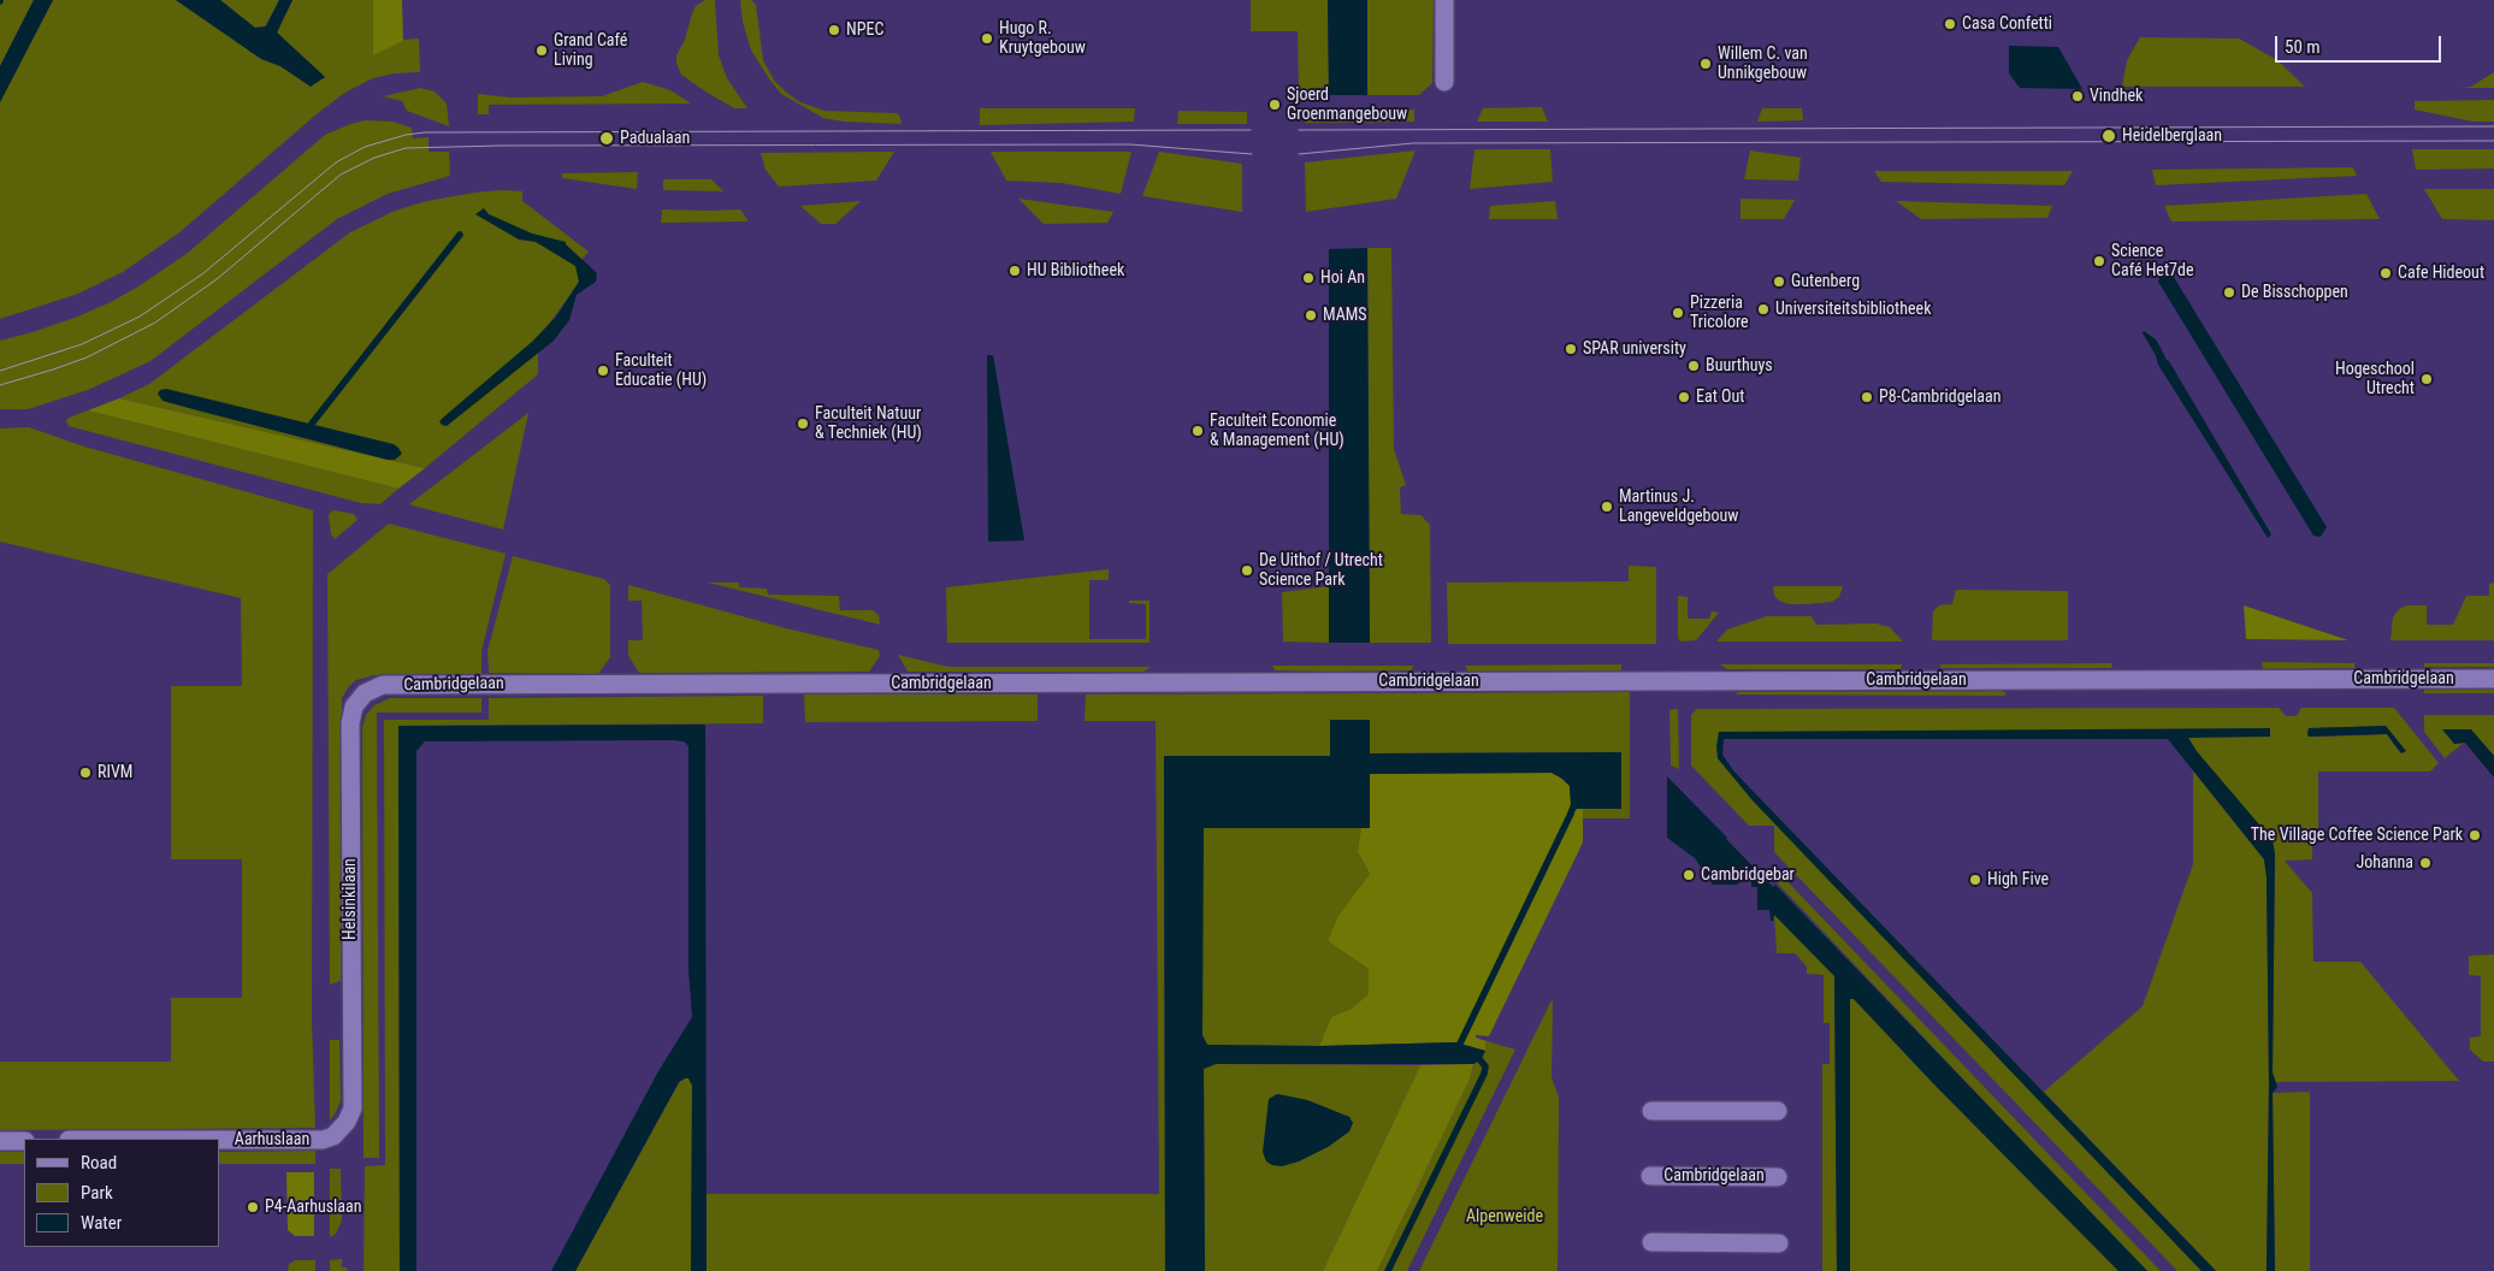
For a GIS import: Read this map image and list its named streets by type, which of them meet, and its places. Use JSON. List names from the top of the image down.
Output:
{
  "streets": {
    "street": ["Cambridgelaan", "Helsinkilaan", "Aarhuslaan"]
  },
  "crossings": [
    ["Cambridgelaan", "Helsinkilaan"],
    ["Helsinkilaan", "Aarhuslaan"]
  ],
  "parks": ["Alpenweide"],
  "places": [
    "Casa Confetti",
    "NPEC",
    "Hugo R. Kruytgebouw",
    "Grand Café Living",
    "Willem C. van Unnikgebouw",
    "Vindhek",
    "Sjoerd Groenmangebouw",
    "Heidelberglaan",
    "Padualaan",
    "Science Café Het7de",
    "HU Bibliotheek",
    "Cafe Hideout",
    "Hoi An",
    "Gutenberg",
    "De Bisschoppen",
    "Universiteitsbibliotheek",
    "Pizzeria Tricolore",
    "MAMS",
    "SPAR university",
    "Buurthuys",
    "Faculteit Educatie (HU)",
    "Hogeschool Utrecht",
    "Eat Out",
    "P8-Cambridgelaan",
    "Faculteit Natuur & Techniek (HU)",
    "Faculteit Economie & Management (HU)",
    "Martinus J. Langeveldgebouw",
    "De Uithof / Utrecht Science Park",
    "RIVM",
    "The Village Coffee Science Park",
    "Johanna",
    "Cambridgebar",
    "High Five",
    "P4-Aarhuslaan"
  ],
  "legend": ["Road", "Park", "Water"],
  "scale_bar": "50 m"
}
